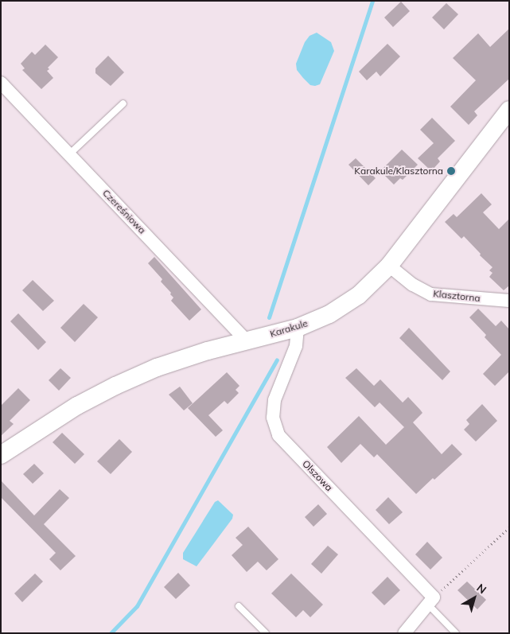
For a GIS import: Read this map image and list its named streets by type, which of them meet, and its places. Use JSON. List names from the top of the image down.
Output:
{
  "streets": {
    "street": [
      "Czereśniowa",
      "Klasztorna",
      "Karakule",
      "Olszowa"
    ]
  },
  "crossings": [
    ["Czereśniowa", "Karakule"],
    ["Klasztorna", "Karakule"],
    ["Karakule", "Olszowa"]
  ],
  "places": ["Karakule/Klasztorna"],
  "north": "top right"
}
